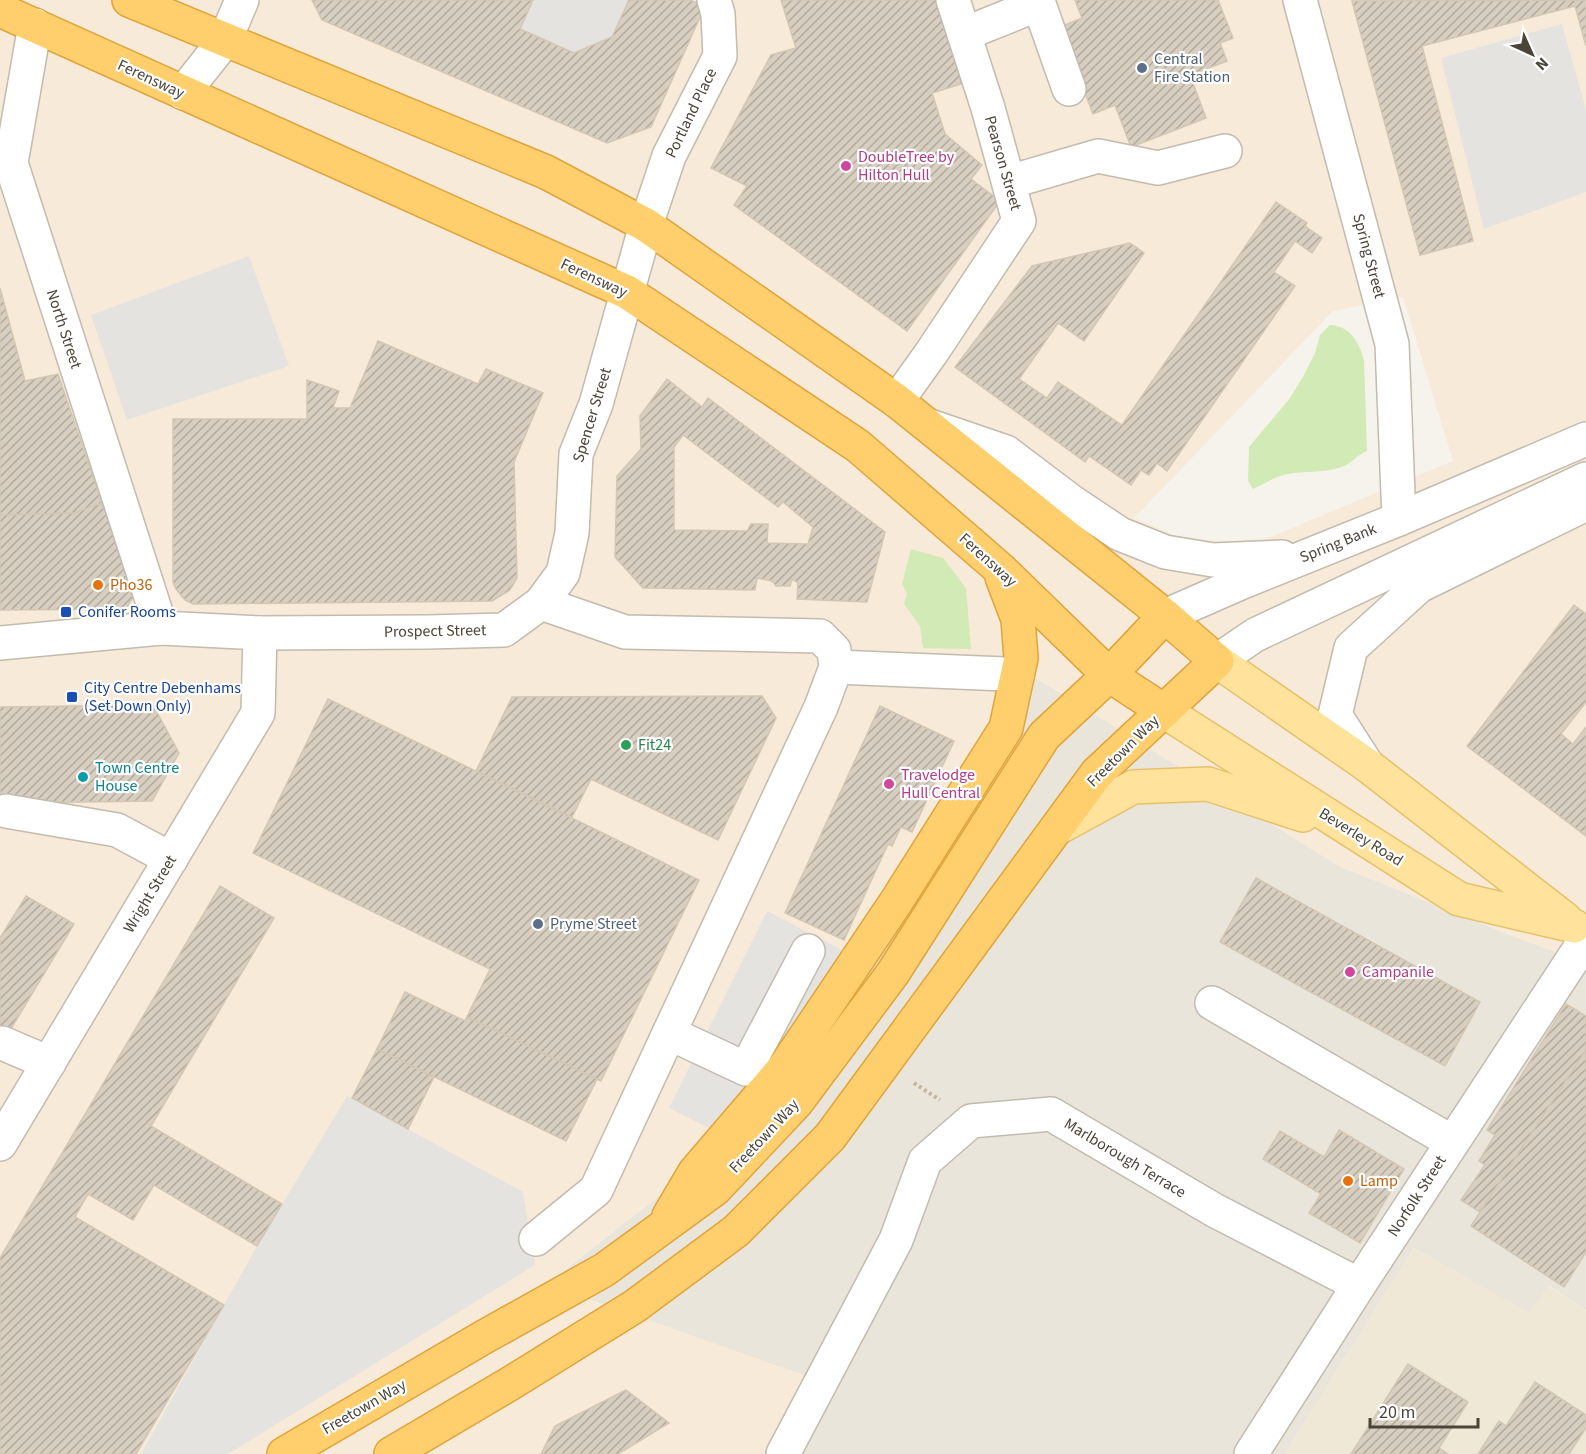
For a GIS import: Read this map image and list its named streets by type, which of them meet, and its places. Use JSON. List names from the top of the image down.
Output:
{
  "streets": {
    "highway": ["Ferensway", "Spring Bank", "Freetown Way"],
    "main road": ["Beverley Road"],
    "street": [
      "Portland Place",
      "Pearson Street",
      "Spring Street",
      "North Street",
      "Spencer Street",
      "Prospect Street",
      "Wright Street",
      "Marlborough Terrace",
      "Norfolk Street"
    ]
  },
  "crossings": [
    ["Ferensway", "Portland Place"],
    ["Ferensway", "North Street"],
    ["Ferensway", "Spencer Street"],
    ["Ferensway", "Spring Bank"],
    ["Ferensway", "Freetown Way"],
    ["Ferensway", "Beverley Road"],
    ["Portland Place", "Spencer Street"],
    ["Spring Street", "Spring Bank"],
    ["North Street", "Prospect Street"],
    ["Spencer Street", "Prospect Street"],
    ["Spring Bank", "Freetown Way"],
    ["Prospect Street", "Wright Street"],
    ["Freetown Way", "Beverley Road"],
    ["Beverley Road", "Norfolk Street"],
    ["Marlborough Terrace", "Norfolk Street"]
  ],
  "places": {
    "other": [
      "Central Fire Station",
      "DoubleTree by Hilton Hull",
      "Pho36",
      "Fit24",
      "Town Centre House",
      "Travelodge Hull Central",
      "Pryme Street",
      "Campanile",
      "Lamp"
    ],
    "transit": ["Conifer Rooms", "City Centre Debenhams (Set Down Only)"]
  },
  "scale_bar": "20 m",
  "north": "bottom right"
}
